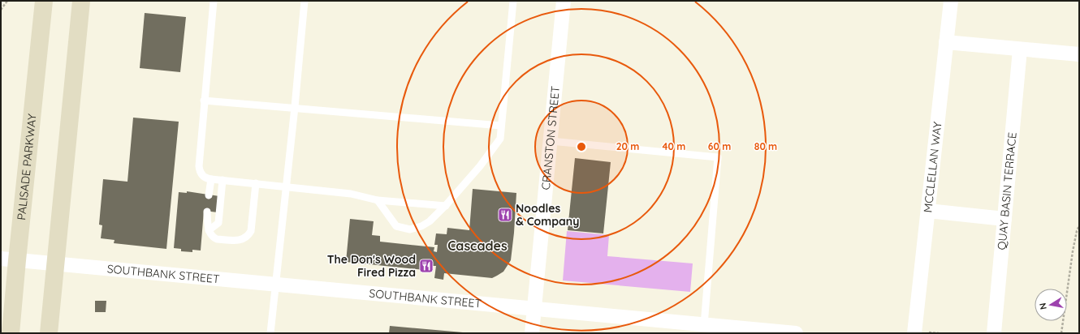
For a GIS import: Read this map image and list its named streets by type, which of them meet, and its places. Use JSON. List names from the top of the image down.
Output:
{
  "streets": {
    "main road": ["PALISADE PARKWAY"],
    "street": [
      "CRANSTON STREET",
      "MCCLELLAN WAY",
      "QUAY BASIN TERRACE",
      "SOUTHBANK STREET"
    ]
  },
  "crossings": [
    ["CRANSTON STREET", "SOUTHBANK STREET"],
    ["PALISADE PARKWAY", "SOUTHBANK STREET"]
  ],
  "districts": ["Cascades"],
  "places": {
    "restaurant": ["Noodles & Company", "The Don's Wood Fired Pizza"]
  },
  "north": "left",
  "rings": [
    "20 m",
    "40 m",
    "60 m",
    "80 m"
  ]
}
